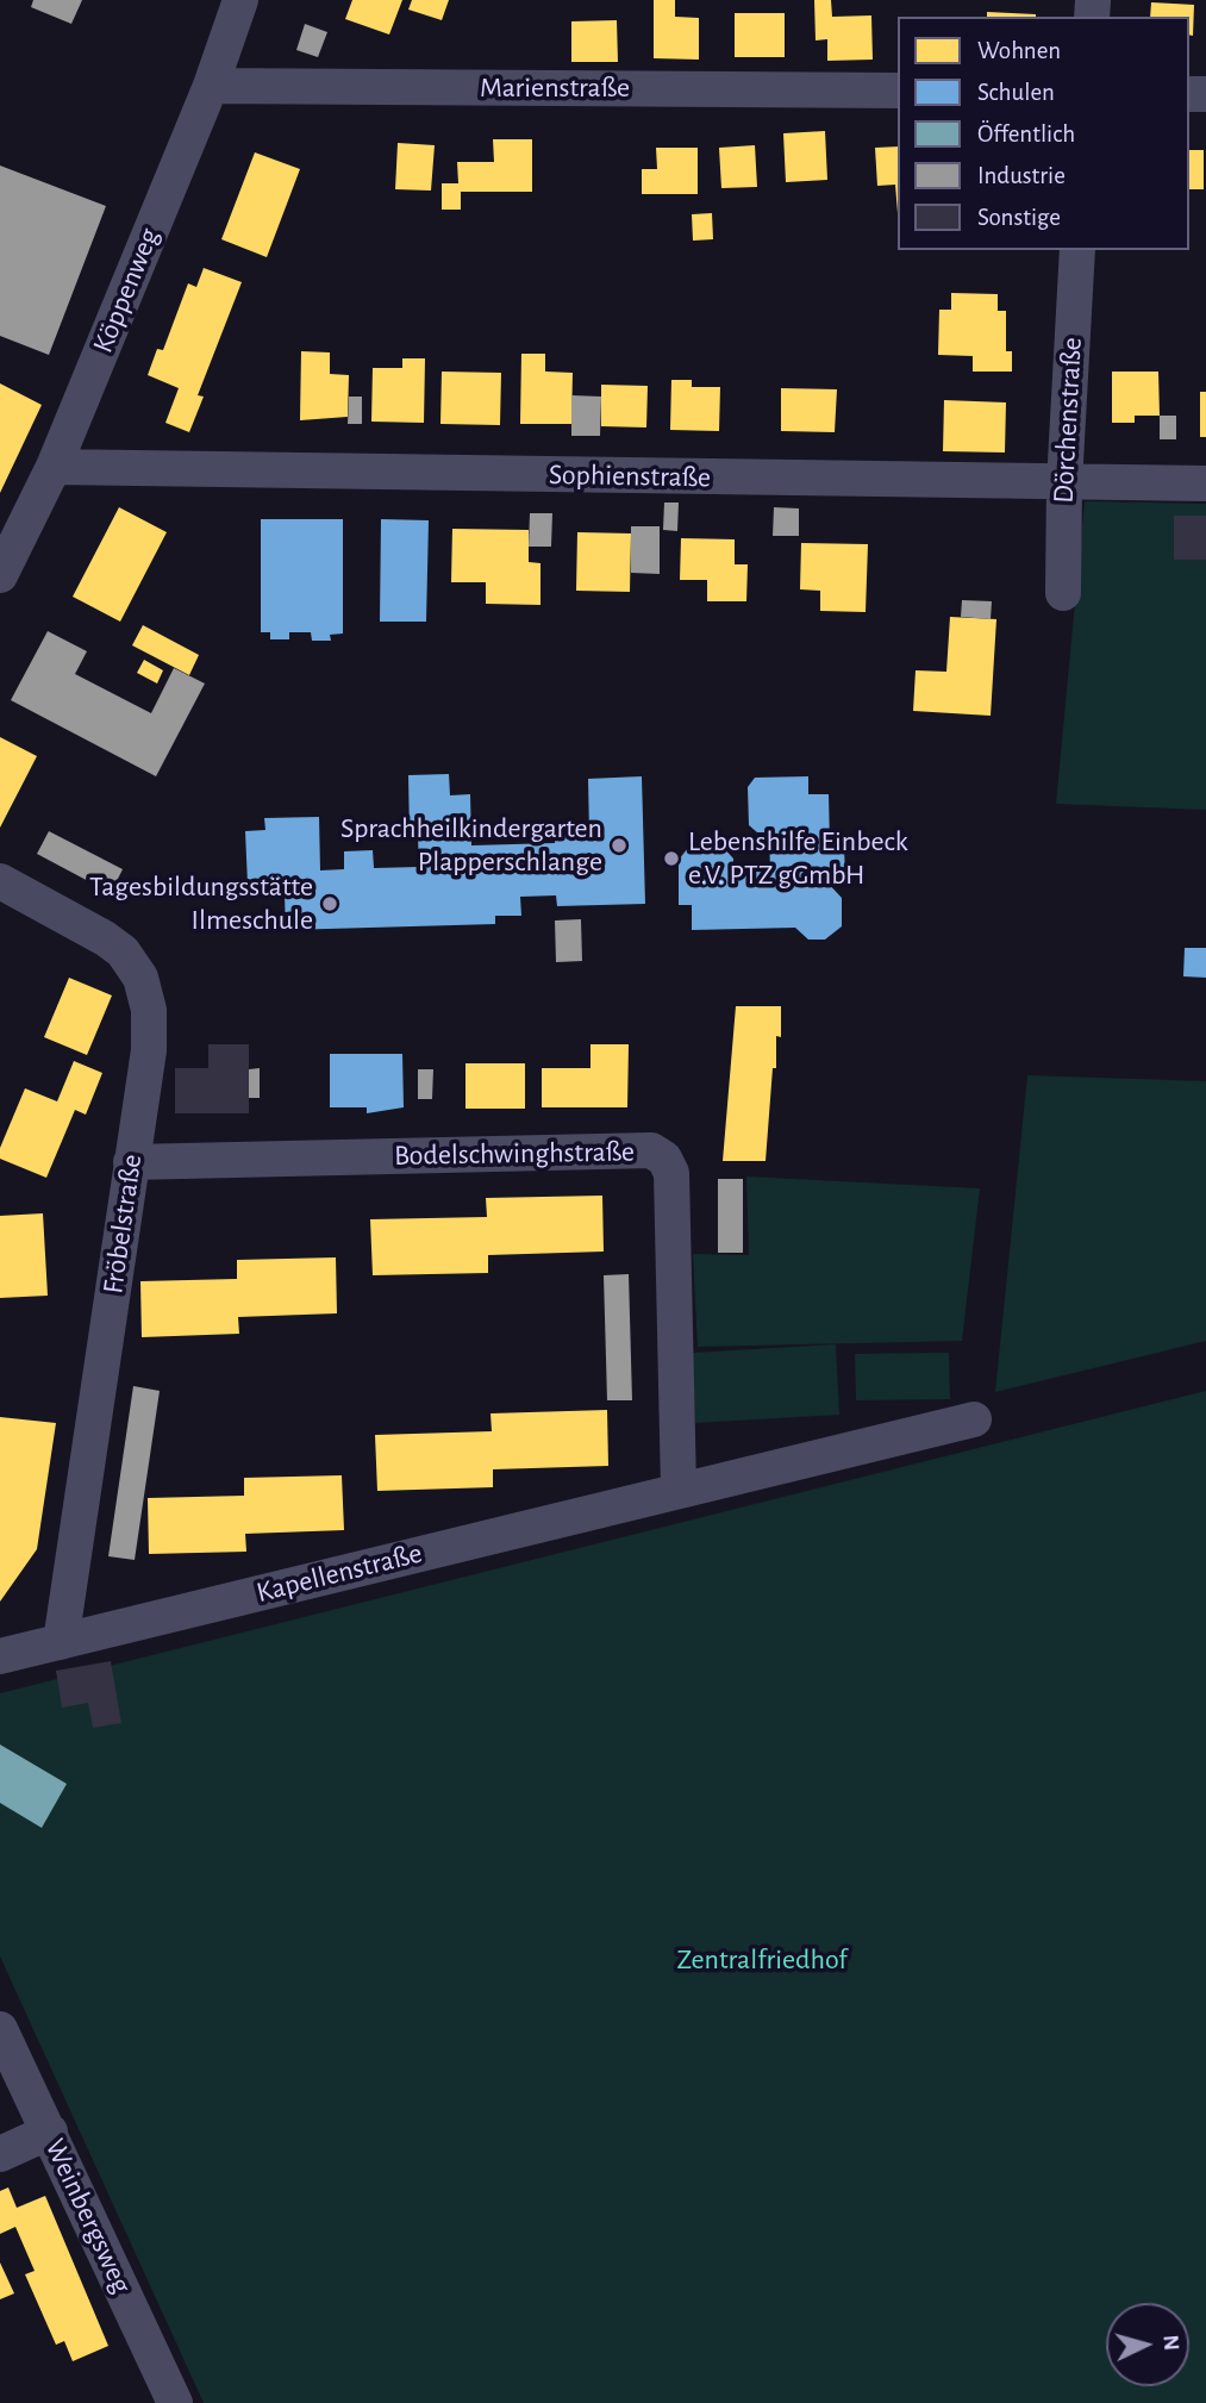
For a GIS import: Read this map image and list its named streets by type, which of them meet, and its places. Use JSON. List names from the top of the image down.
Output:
{
  "streets": {
    "street": [
      "Marienstraße",
      "Köppenweg",
      "Dörchenstraße",
      "Sophienstraße",
      "Bodelschwinghstraße",
      "Fröbelstraße",
      "Kapellenstraße",
      "Weinbergsweg"
    ]
  },
  "crossings": [
    ["Marienstraße", "Köppenweg"],
    ["Köppenweg", "Sophienstraße"],
    ["Dörchenstraße", "Sophienstraße"],
    ["Bodelschwinghstraße", "Fröbelstraße"],
    ["Bodelschwinghstraße", "Kapellenstraße"],
    ["Fröbelstraße", "Kapellenstraße"]
  ],
  "parks": ["Zentralfriedhof"],
  "places": ["Sprachheilkindergarten Plapperschlange", "Lebenshilfe Einbeck e.V. PTZ gGmbH", "Tagesbildungsstätte Ilmeschule"],
  "legend": [
    "Wohnen",
    "Schulen",
    "Öffentlich",
    "Industrie",
    "Sonstige"
  ],
  "north": "right"
}
